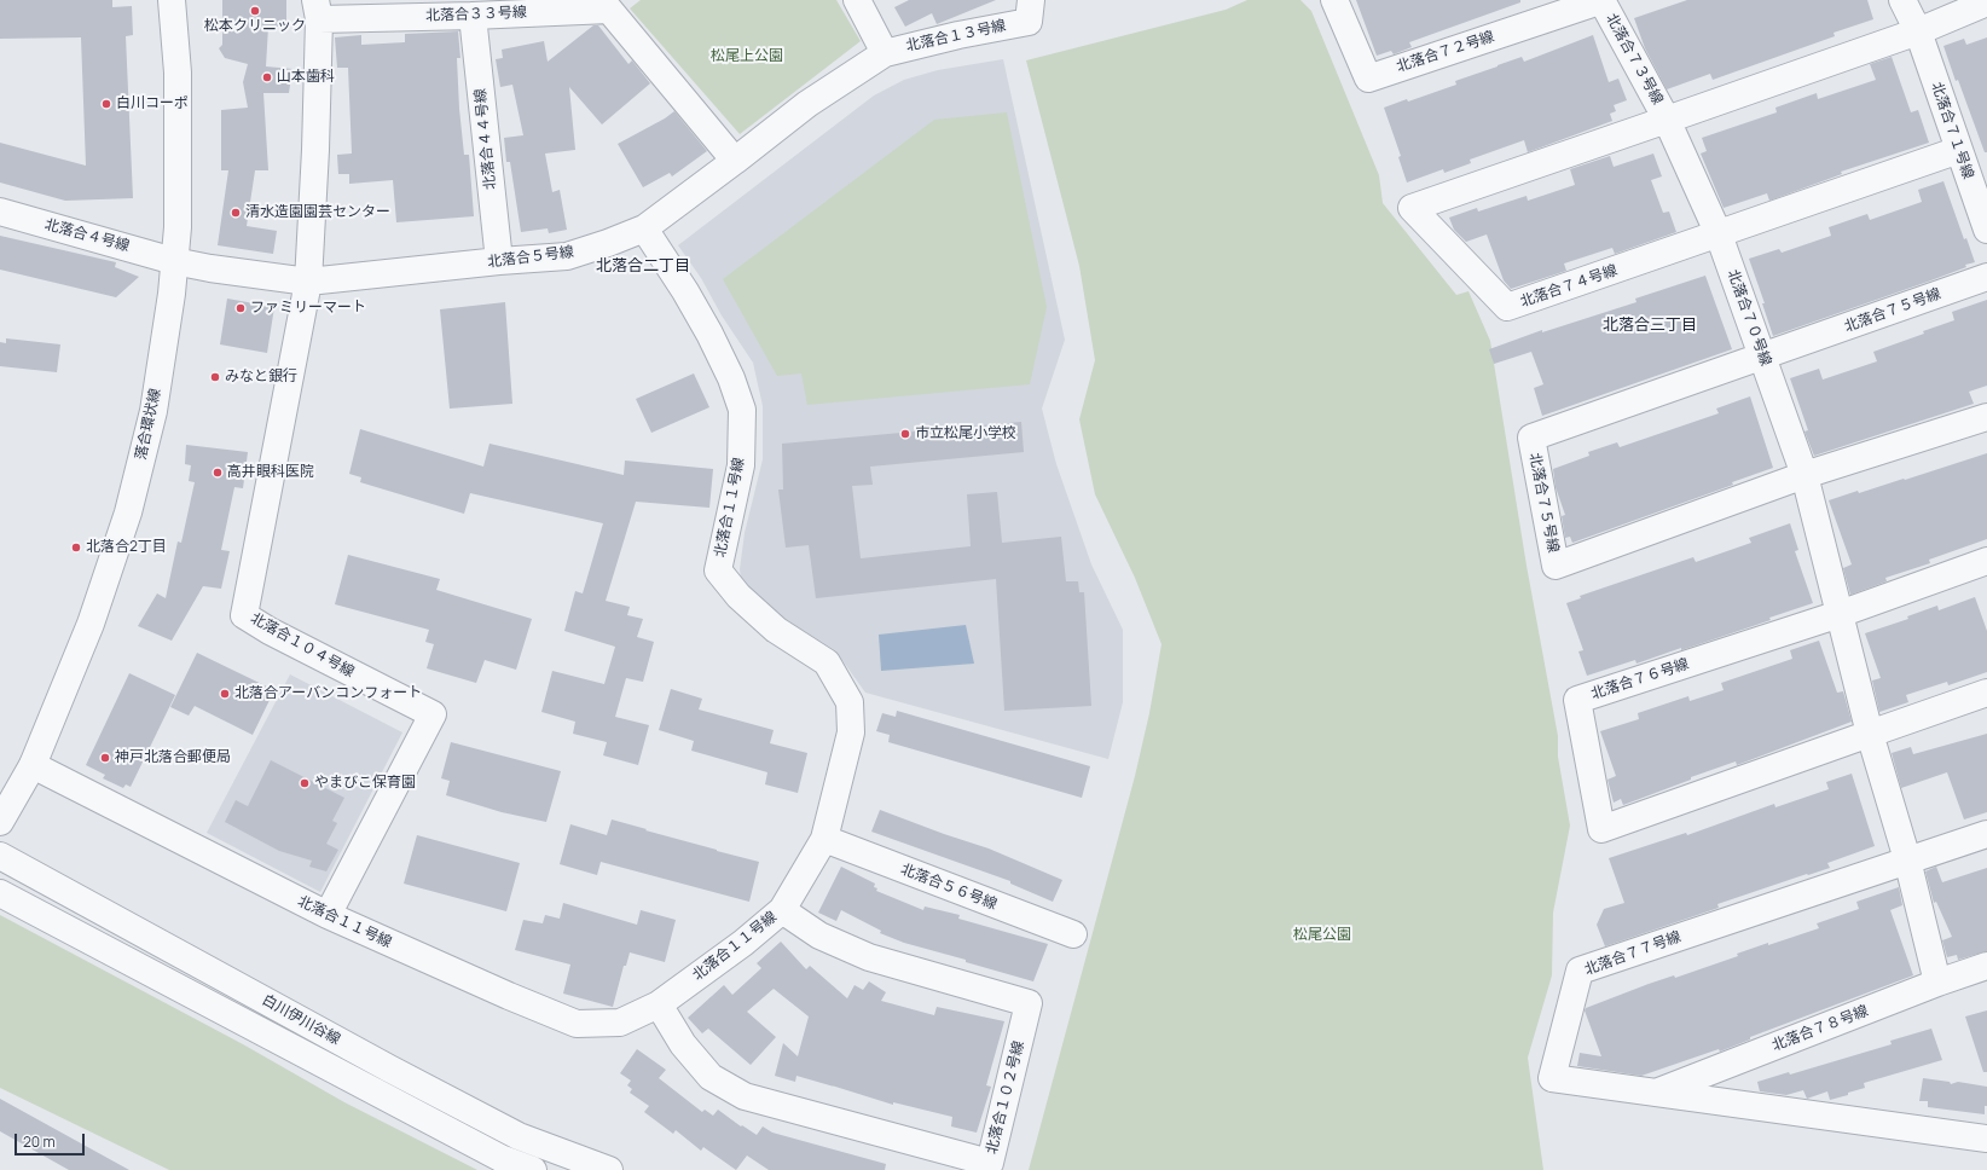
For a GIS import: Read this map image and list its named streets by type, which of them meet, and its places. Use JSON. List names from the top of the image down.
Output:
{
  "streets": {
    "street": [
      "北落合３３号線",
      "北落合１３号線",
      "北落合７２号線",
      "北落合７３号線",
      "北落合７１号線",
      "北落合４４号線",
      "北落合４号線",
      "北落合５号線",
      "北落合７４号線",
      "北落合７５号線",
      "北落合７０号線",
      "落合環状線",
      "北落合１１号線",
      "北落合１０４号線",
      "北落合７６号線",
      "北落合５６号線",
      "北落合７７号線",
      "白川伊川谷線",
      "北落合７８号線",
      "北落合１０２号線"
    ]
  },
  "crossings": [
    ["北落合３３号線", "北落合４４号線"],
    ["北落合３３号線", "北落合５号線"],
    ["北落合１３号線", "北落合５号線"],
    ["北落合７２号線", "北落合７３号線"],
    ["北落合７３号線", "北落合７４号線"],
    ["北落合７３号線", "北落合７０号線"],
    ["北落合７１号線", "北落合７４号線"],
    ["北落合４４号線", "北落合５号線"],
    ["北落合４号線", "北落合５号線"],
    ["北落合４号線", "落合環状線"],
    ["北落合５号線", "落合環状線"],
    ["北落合５号線", "北落合１１号線"],
    ["北落合５号線", "北落合１０４号線"],
    ["北落合７４号線", "北落合７０号線"],
    ["北落合７５号線", "北落合７０号線"],
    ["北落合７０号線", "北落合７６号線"],
    ["北落合７０号線", "北落合７７号線"],
    ["北落合７０号線", "北落合７８号線"],
    ["落合環状線", "北落合１１号線"],
    ["北落合１１号線", "北落合１０４号線"],
    ["北落合１１号線", "北落合５６号線"],
    ["北落合１１号線", "北落合１０２号線"],
    ["北落合７７号線", "北落合７８号線"]
  ],
  "districts": ["北落合二丁目", "北落合三丁目"],
  "parks": ["松尾上公園", "松尾公園"],
  "places": [
    "松本クリニック",
    "山本歯科",
    "白川コーポ",
    "清水造園園芸センター",
    "ファミリーマート",
    "みなと銀行",
    "市立松尾小学校",
    "高井眼科医院",
    "北落合2丁目",
    "北落合アーバンコンフォート",
    "神戸北落合郵便局",
    "やまびこ保育園"
  ],
  "scale_bar": "20 m"
}
